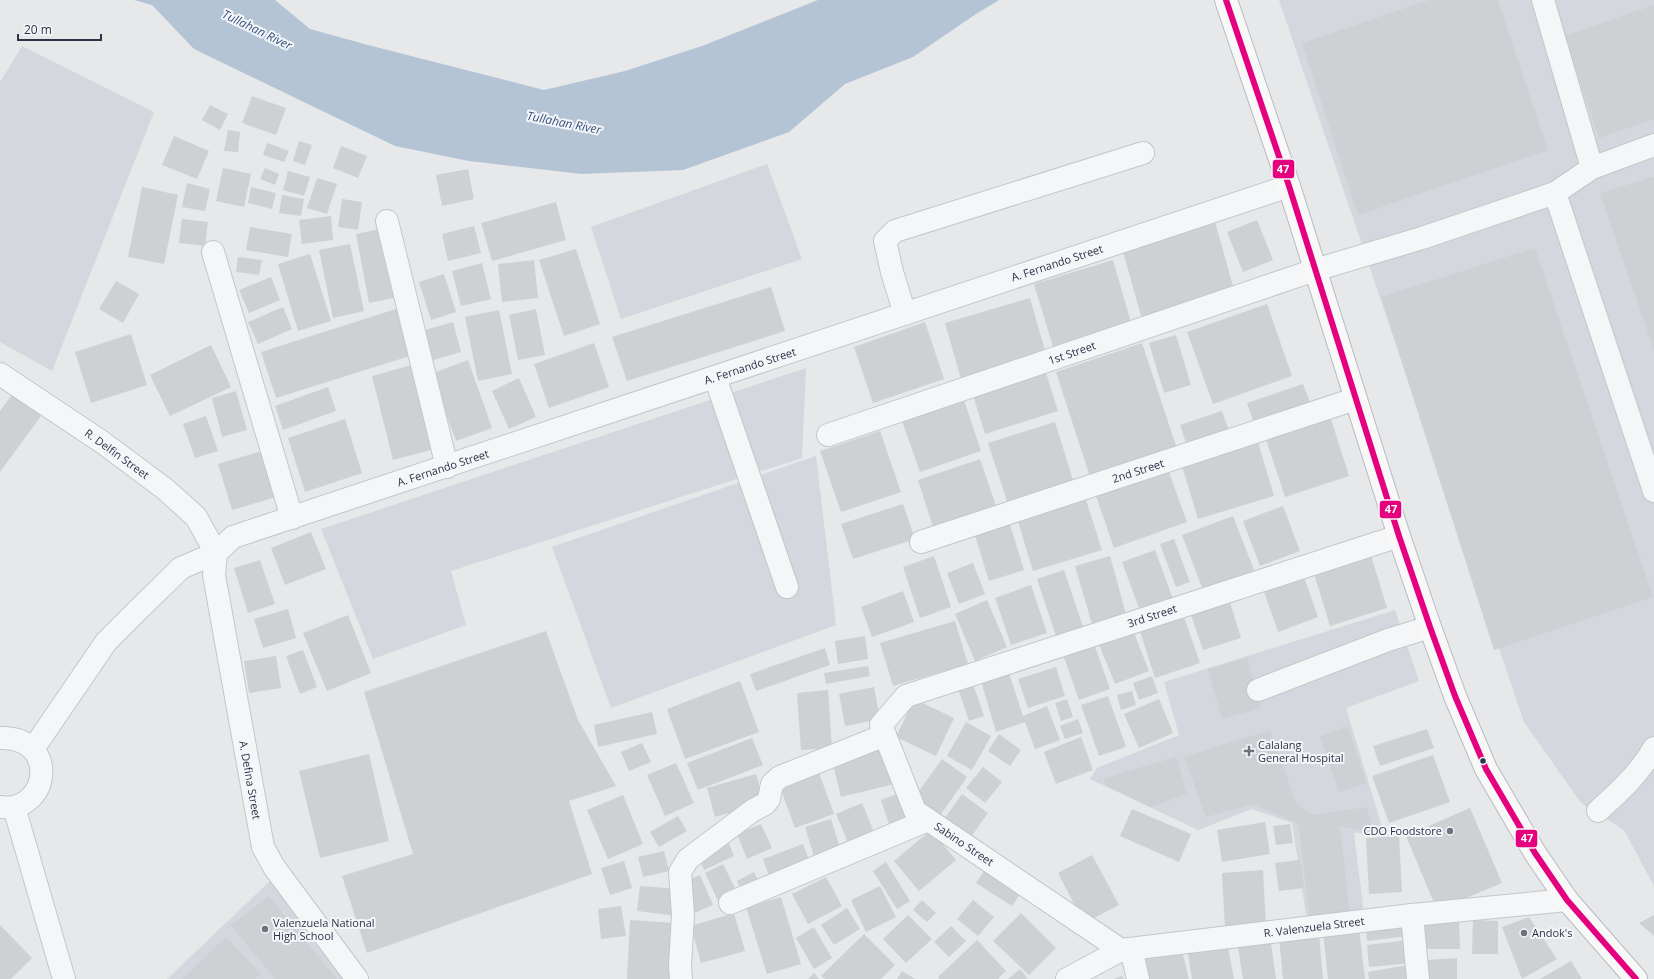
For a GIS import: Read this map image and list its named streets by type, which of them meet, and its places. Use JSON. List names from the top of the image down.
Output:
{
  "streets": {
    "street": [
      "A. Fernando Street",
      "1st Street",
      "R. Delfin Street",
      "2nd Street",
      "3rd Street",
      "A. Defina Street",
      "Sabino Street",
      "R. Valenzuela Street"
    ]
  },
  "crossings": [
    ["A. Fernando Street", "R. Delfin Street"],
    ["A. Fernando Street", "A. Defina Street"],
    ["R. Delfin Street", "A. Defina Street"],
    ["3rd Street", "Sabino Street"],
    ["Sabino Street", "R. Valenzuela Street"]
  ],
  "water": ["Tullahan River"],
  "places": {
    "health": ["Calalang General Hospital"],
    "other": ["CDO Foodstore", "Valenzuela National High School", "Andok's"]
  },
  "lines": ["transit line 47"],
  "scale_bar": "20 m"
}
